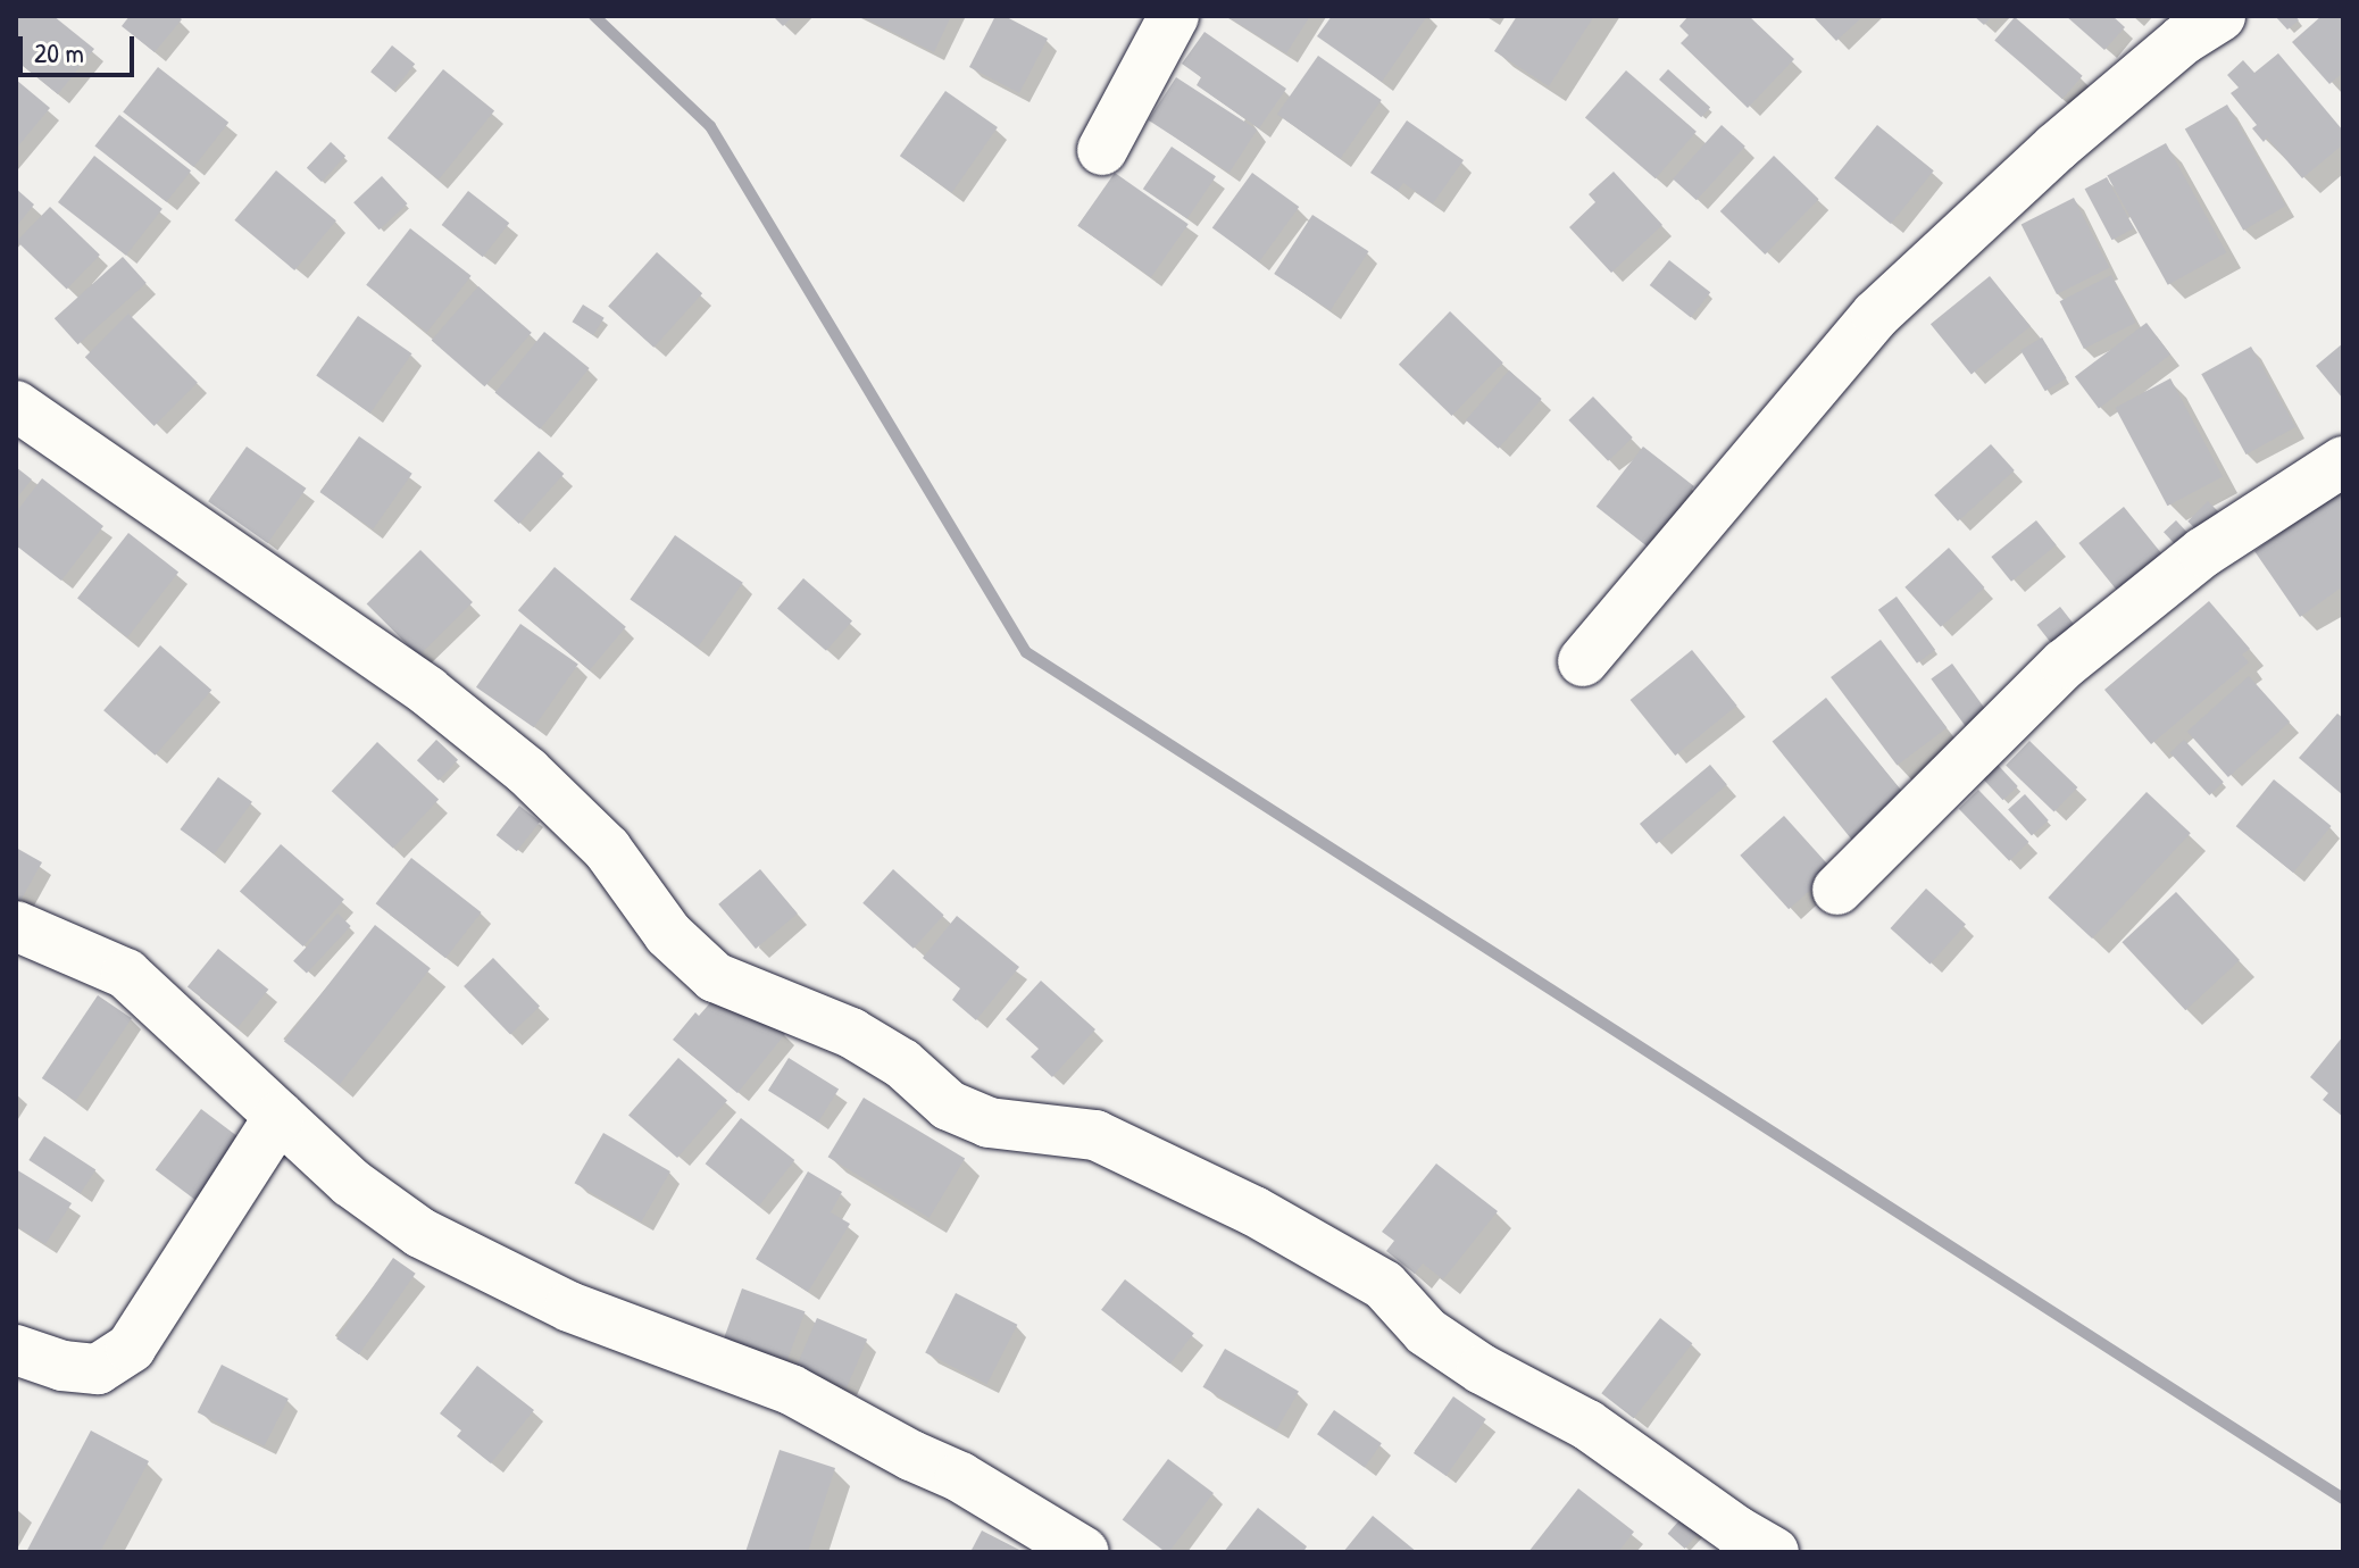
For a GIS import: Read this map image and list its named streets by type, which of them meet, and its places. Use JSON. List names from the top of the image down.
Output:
{
  "scale_bar": "20 m"
}
